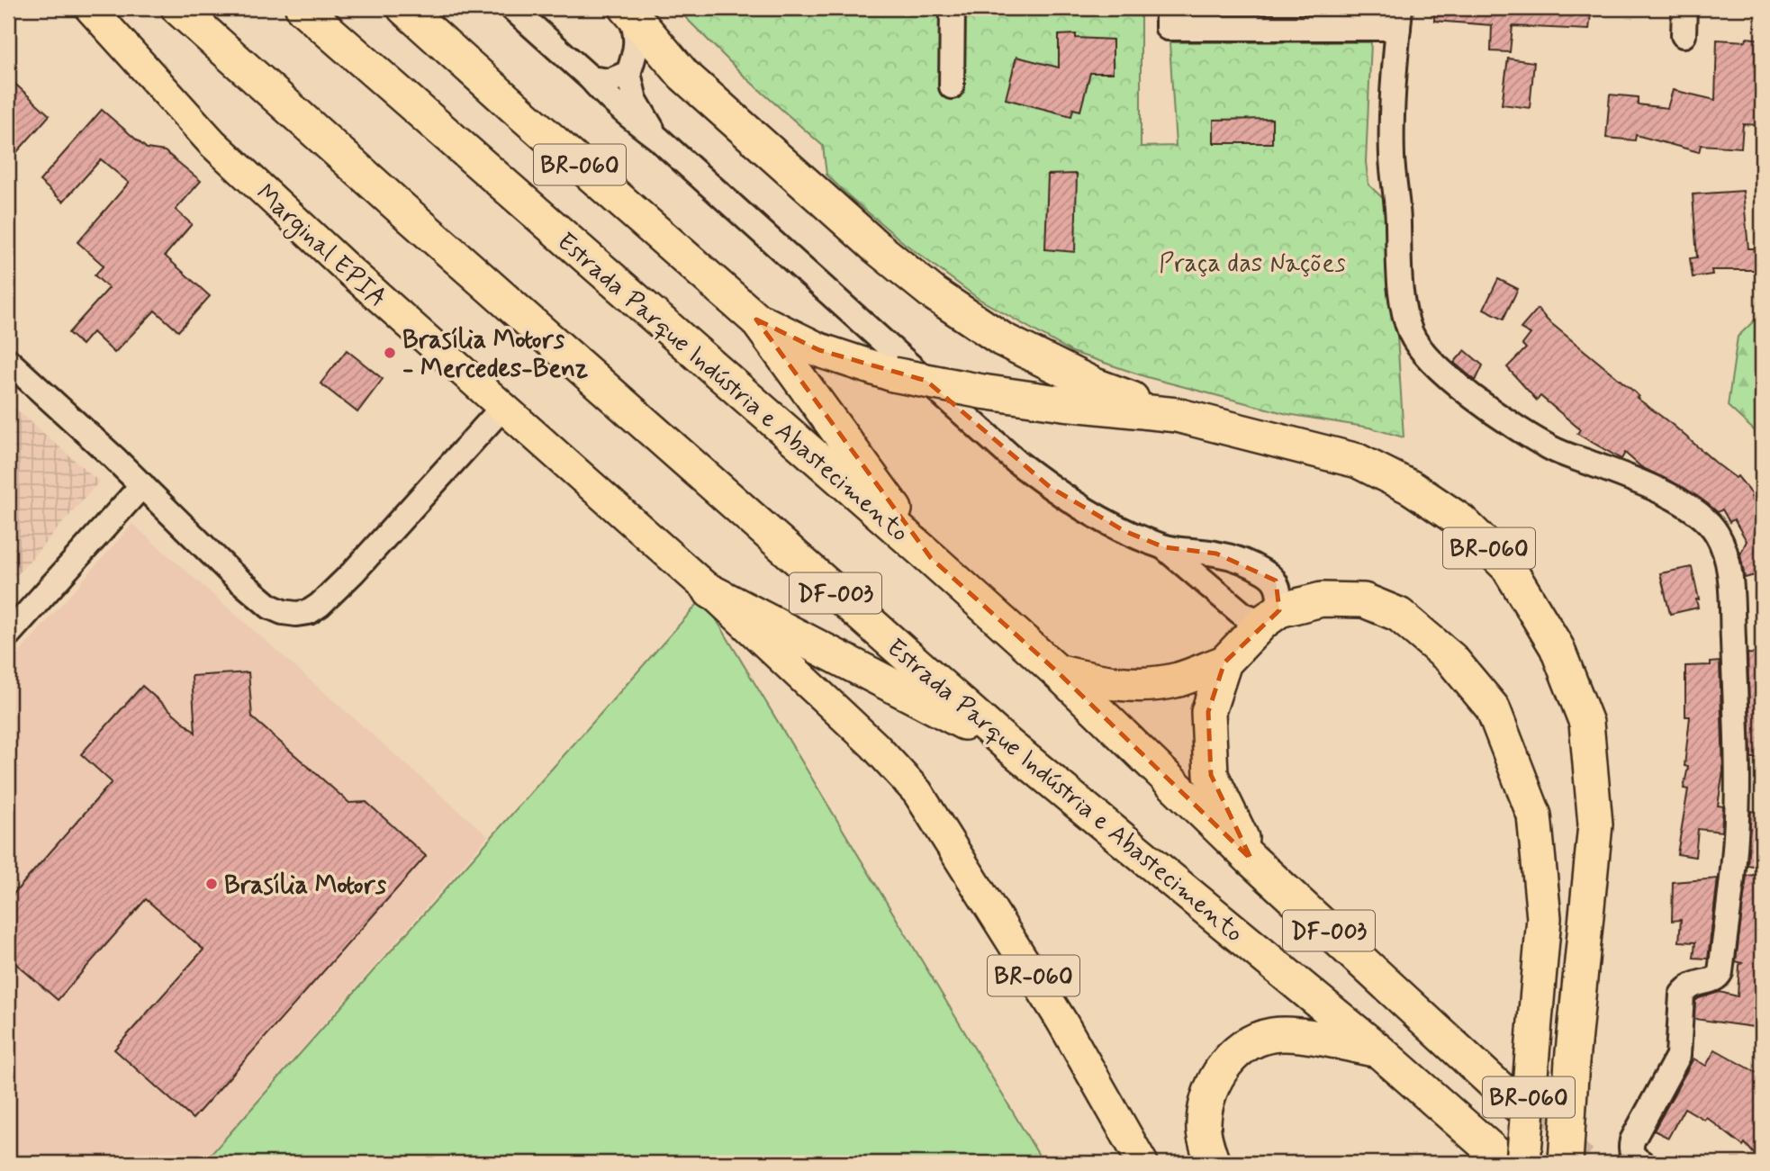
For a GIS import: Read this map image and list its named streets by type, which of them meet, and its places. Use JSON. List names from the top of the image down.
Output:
{
  "streets": {
    "highway": ["BR-060", "Estrada Parque Indústria e Abastecimento", "DF-003"],
    "main road": ["Marginal EPIA"]
  },
  "crossings": [
    ["BR-060", "Marginal EPIA"]
  ],
  "parks": ["Praça das Nações"],
  "places": ["Brasília Motors - Mercedes-Benz", "Brasília Motors"]
}
